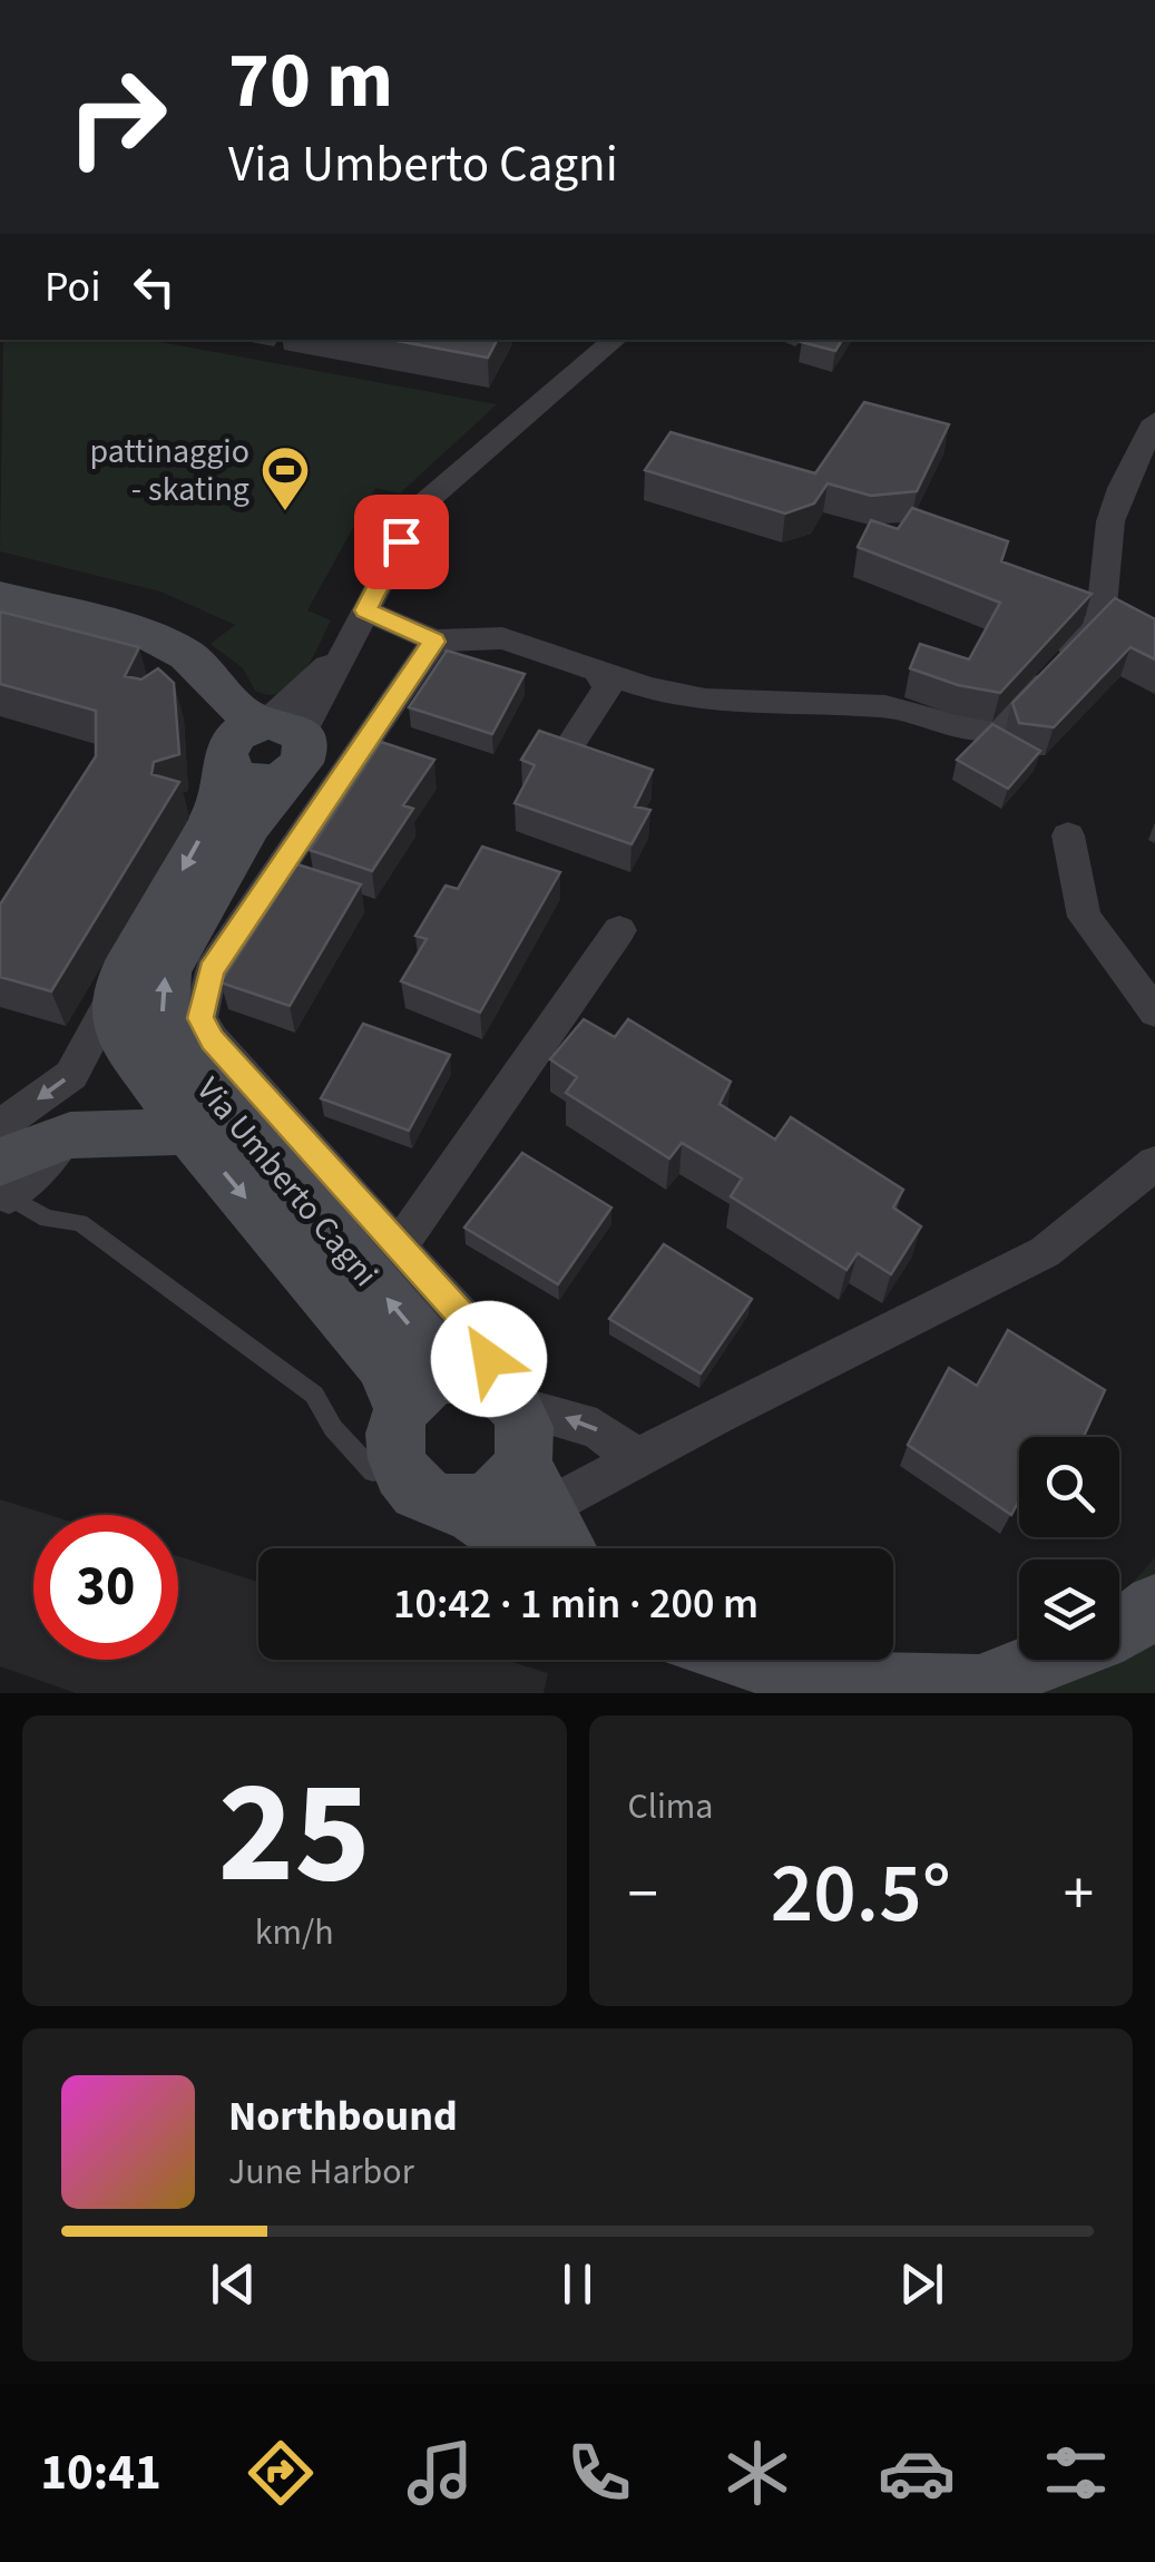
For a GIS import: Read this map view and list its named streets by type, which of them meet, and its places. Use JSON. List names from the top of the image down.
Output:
{
  "streets": {
    "street": ["Via Umberto Cagni"]
  },
  "places": {
    "sports": ["pattinaggio - skating"]
  },
  "page": {
    "turn": ["70 m", "Via Umberto Cagni"],
    "then": "Poi",
    "limit": "30",
    "trip": "10:42 · 1 min · 200 m",
    "tile": [
      ["25", "km/h"],
      "Clima"
    ],
    "heat": ["−", "20.5°", "+"],
    "song": ["Northbound", "June Harbor"],
    "tabs": "10:41"
  }
}
